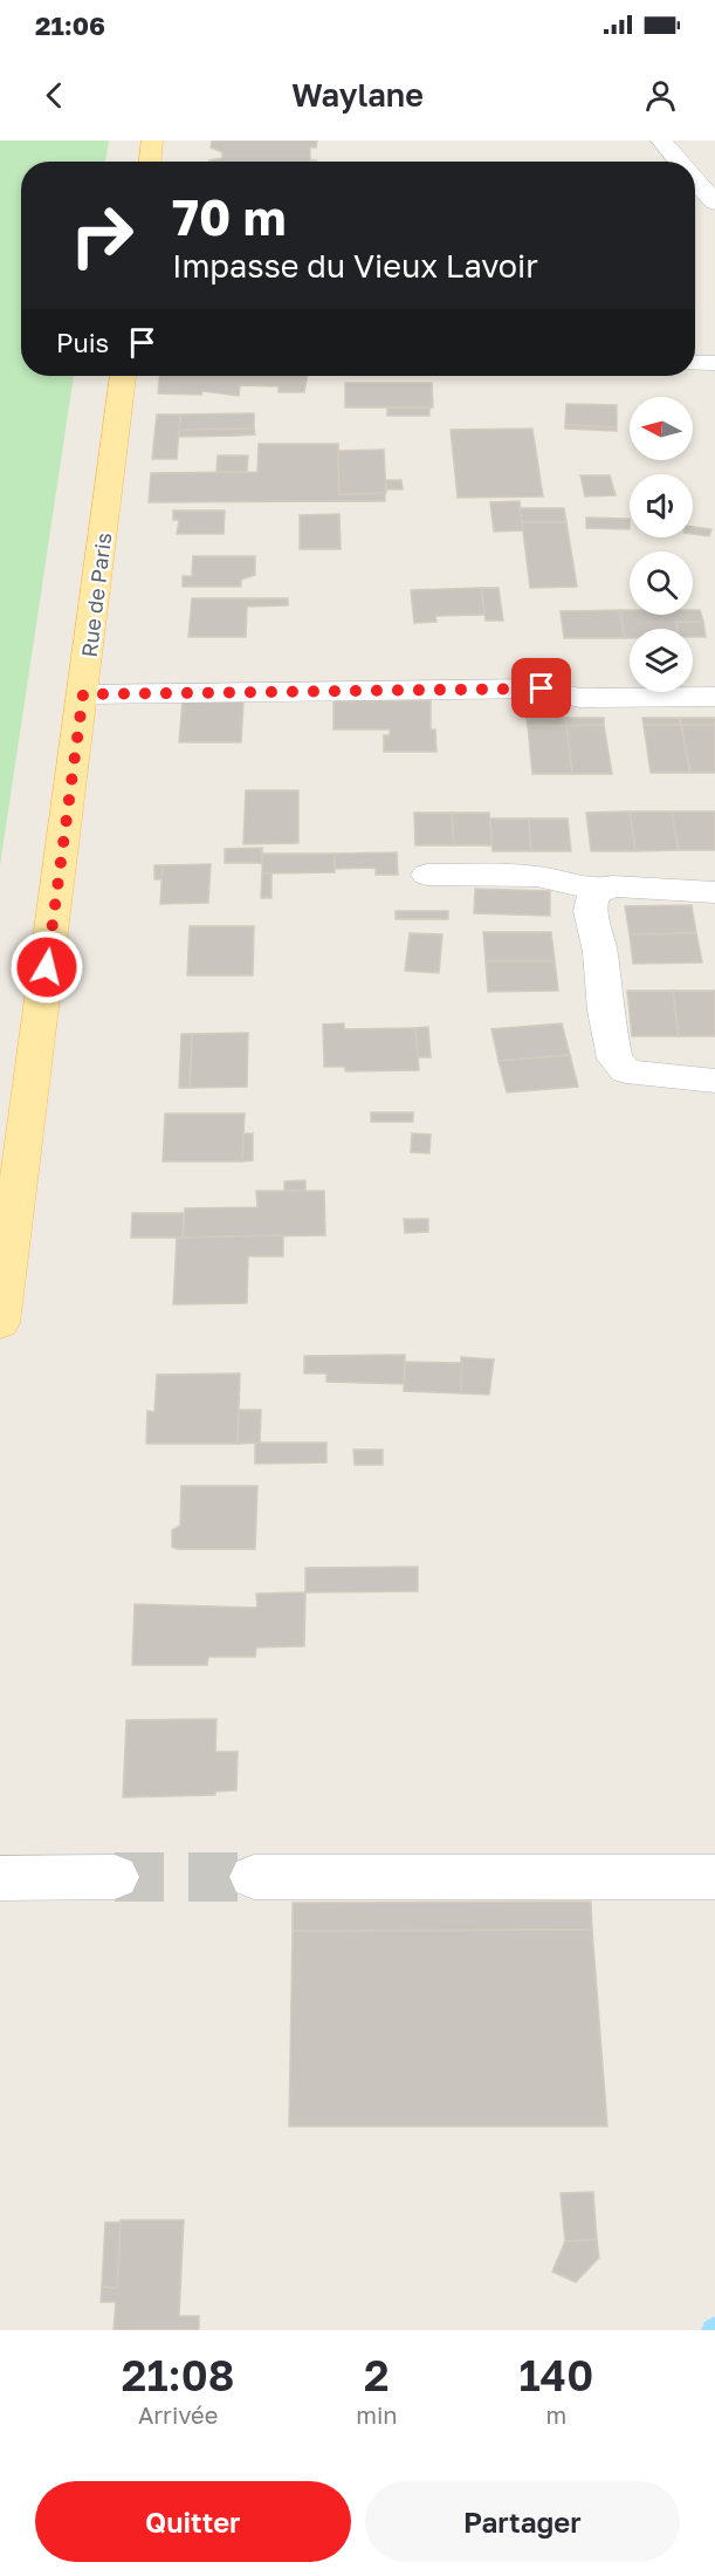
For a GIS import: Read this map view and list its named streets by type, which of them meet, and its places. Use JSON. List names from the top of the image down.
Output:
{
  "streets": {
    "main road": ["Rue de Paris"]
  },
  "north": "left",
  "page": {
    "status": "21:06",
    "header": "Waylane",
    "turn": ["70 m", "Impasse du Vieux Lavoir"],
    "then": "Puis",
    "eta": [
      "21:08",
      "Arrivée",
      "2",
      "min",
      "140",
      "m"
    ],
    "buttons": ["Quitter", "Partager"]
  }
}
